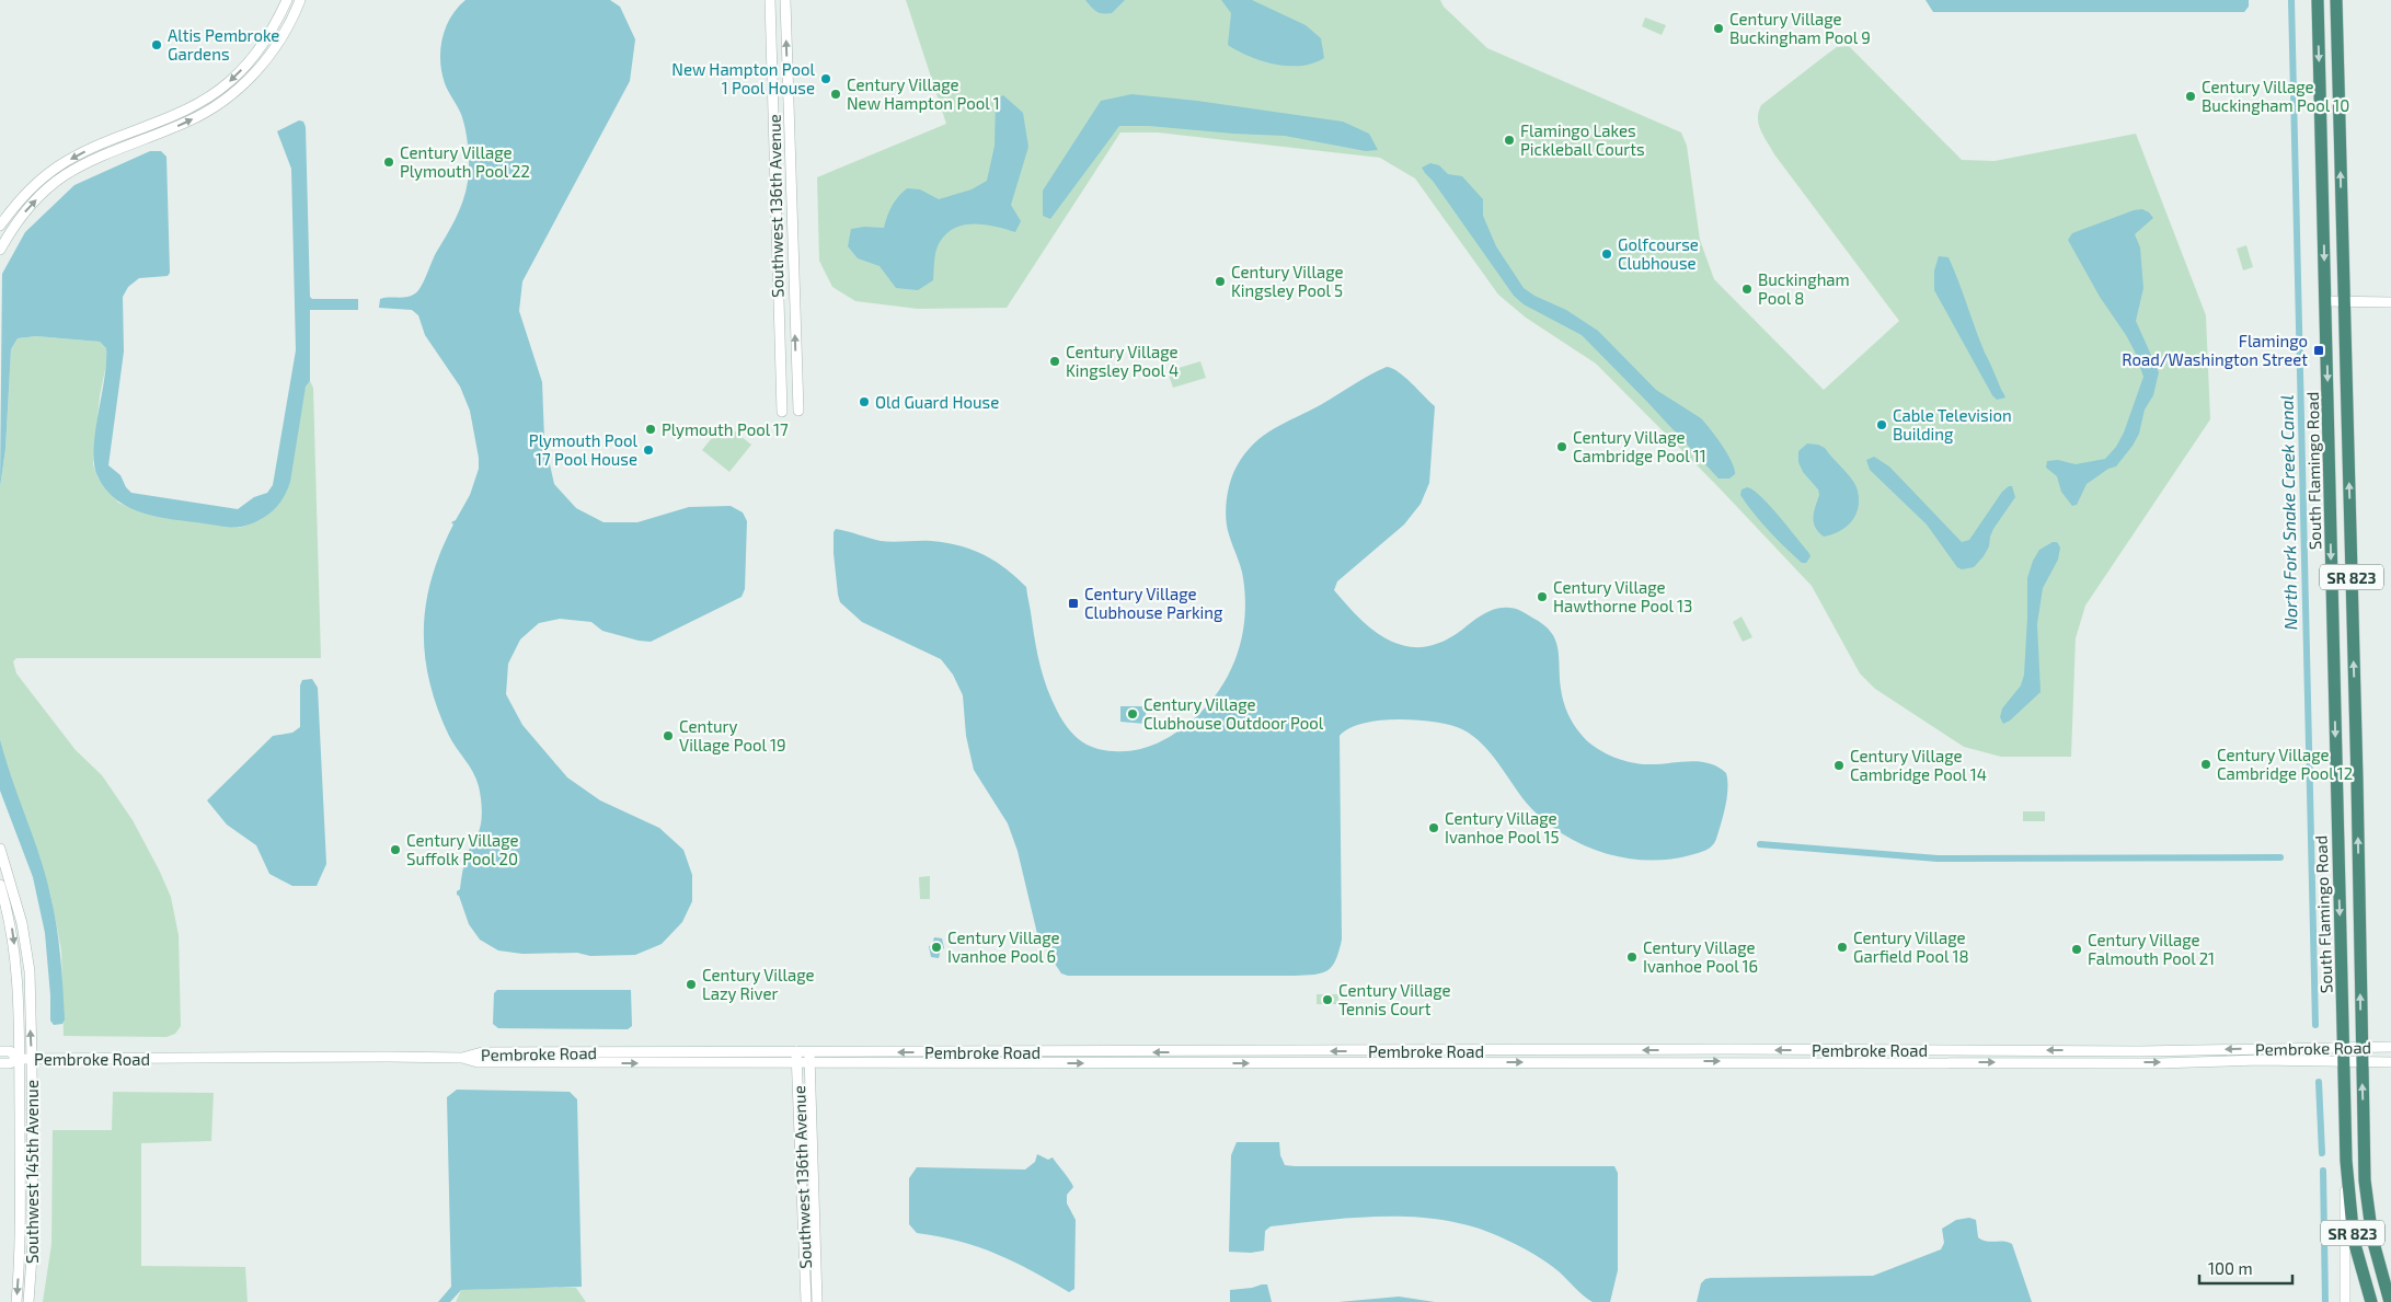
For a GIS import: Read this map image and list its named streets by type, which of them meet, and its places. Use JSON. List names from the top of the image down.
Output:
{
  "streets": {
    "highway": ["South Flamingo Road", "SR 823"],
    "main road": ["Southwest 136th Avenue", "Pembroke Road", "Southwest 145th Avenue"]
  },
  "crossings": [
    ["Southwest 136th Avenue", "Pembroke Road"],
    ["South Flamingo Road", "SR 823"],
    ["South Flamingo Road", "Pembroke Road"],
    ["SR 823", "Pembroke Road"],
    ["Pembroke Road", "Southwest 145th Avenue"]
  ],
  "water": ["North Fork Snake Creek Canal"],
  "places": {
    "other": [
      "Century Village Buckingham Pool 9",
      "Altis Pembroke Gardens",
      "New Hampton Pool 1 Pool House",
      "Century Village New Hampton Pool 1",
      "Century Village Buckingham Pool 10",
      "Flamingo Lakes Pickleball Courts",
      "Century Village Plymouth Pool 22",
      "Golfcourse Clubhouse",
      "Century Village Kingsley Pool 5",
      "Buckingham Pool 8",
      "Century Village Kingsley Pool 4",
      "Old Guard House",
      "Cable Television Building",
      "Plymouth Pool 17",
      "Century Village Cambridge Pool 11",
      "Plymouth Pool 17 Pool House",
      "Century Village Hawthorne Pool 13",
      "Century Village Clubhouse Outdoor Pool",
      "Century Village Pool 19",
      "Century Village Cambridge Pool 12",
      "Century Village Cambridge Pool 14",
      "Century Village Ivanhoe Pool 15",
      "Century Village Suffolk Pool 20",
      "Century Village Ivanhoe Pool 6",
      "Century Village Garfield Pool 18",
      "Century Village Falmouth Pool 21",
      "Century Village Ivanhoe Pool 16",
      "Century Village Lazy River",
      "Century Village Tennis Court"
    ],
    "transit": ["Flamingo Road/Washington Street", "Century Village Clubhouse Parking"]
  },
  "scale_bar": "100 m"
}
